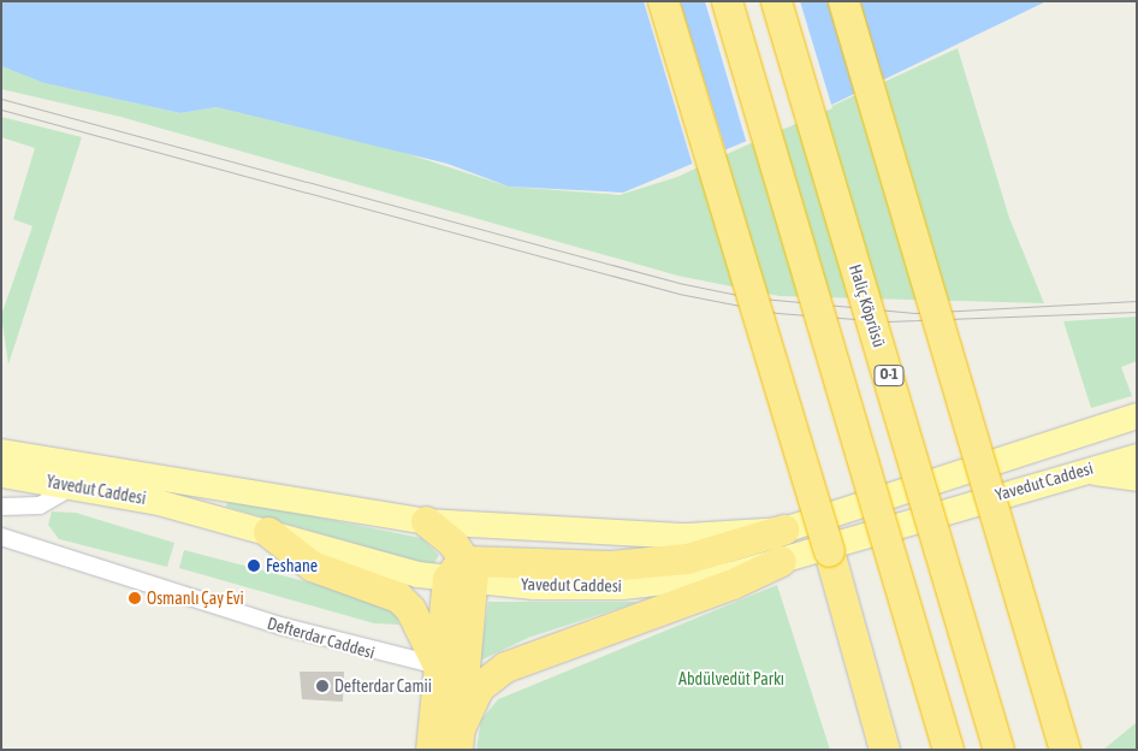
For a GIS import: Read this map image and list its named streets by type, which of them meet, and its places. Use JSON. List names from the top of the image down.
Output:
{
  "streets": {
    "highway": ["Haliç Köprüsü", "O-1"],
    "main road": ["Yavedut Caddesi"],
    "street": ["Defterdar Caddesi"]
  },
  "parks": ["Abdülvedüt Parkı"],
  "places": ["Feshane", "Osmanlı Çay Evi", "Defterdar Camii"]
}
